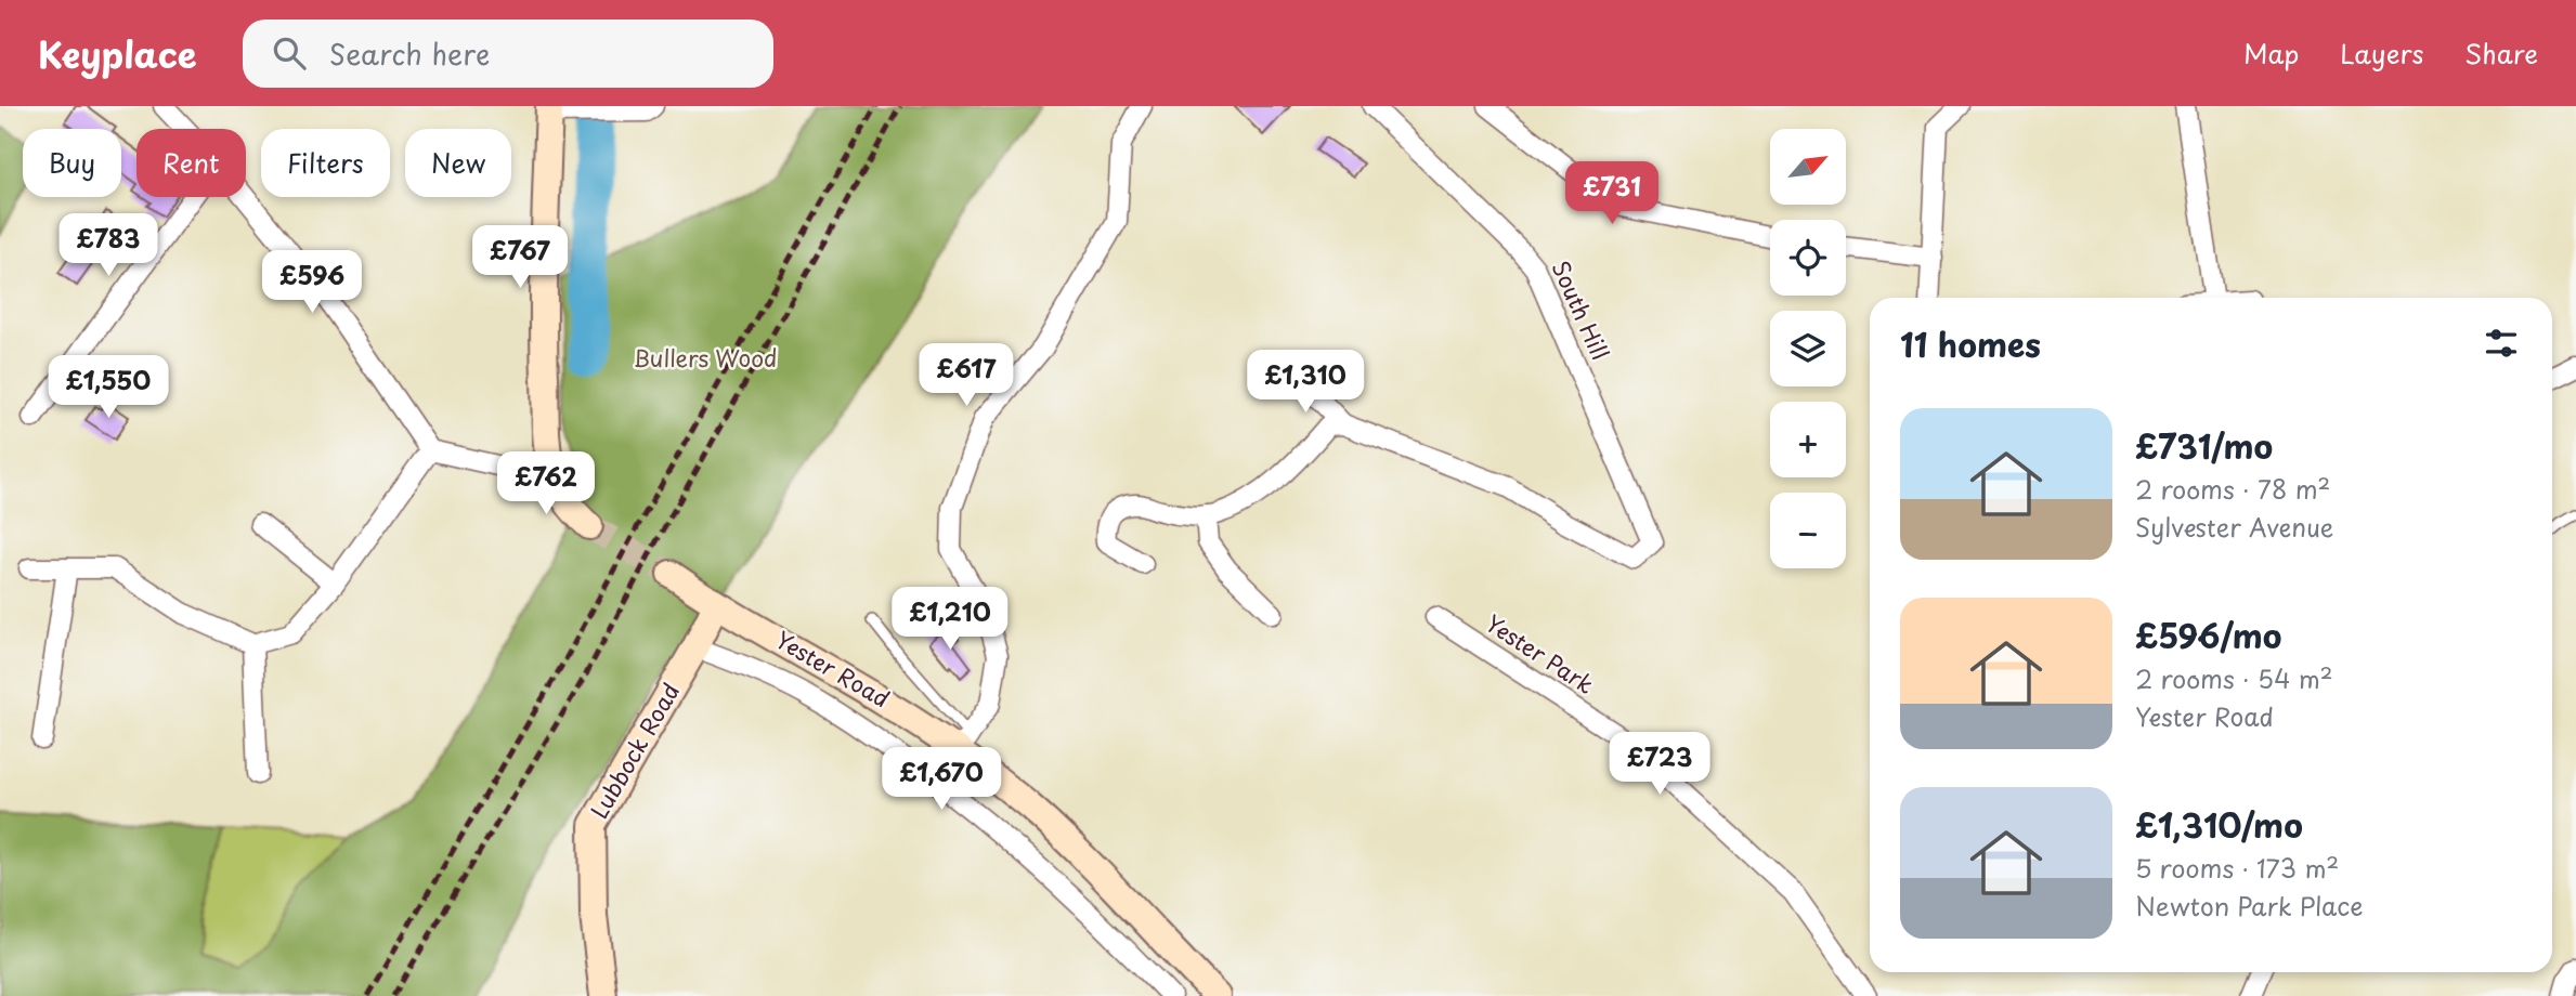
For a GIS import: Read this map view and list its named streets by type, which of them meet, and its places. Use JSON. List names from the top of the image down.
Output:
{
  "streets": {
    "street": [
      "South Hill",
      "Yester Park",
      "Yester Road",
      "Lubbock Road"
    ]
  },
  "crossings": [
    ["Yester Road", "Lubbock Road"]
  ],
  "parks": ["Bullers Wood"],
  "north": "top right",
  "page": {
    "header": "Keyplace",
    "search": "Search here",
    "nav": ["Map", "Layers", "Share"],
    "map_buttons": ["+", "−"],
    "chip": [
      "Buy",
      "Rent",
      "Filters",
      "New"
    ],
    "price": [
      "£731",
      "£783",
      "£767",
      "£596",
      "£617",
      "£1,310",
      "£1,550",
      "£762",
      "£1,210",
      "£723",
      "£1,670"
    ],
    "heading": "11 homes",
    "list": [
      {
        "name": "£731/mo",
        "note": "2 rooms · 78 m² · Sylvester Avenue"
      },
      {
        "name": "£596/mo",
        "note": "2 rooms · 54 m² · Yester Road"
      },
      {
        "name": "£1,310/mo",
        "note": "5 rooms · 173 m² · Newton Park Place"
      }
    ]
  }
}
